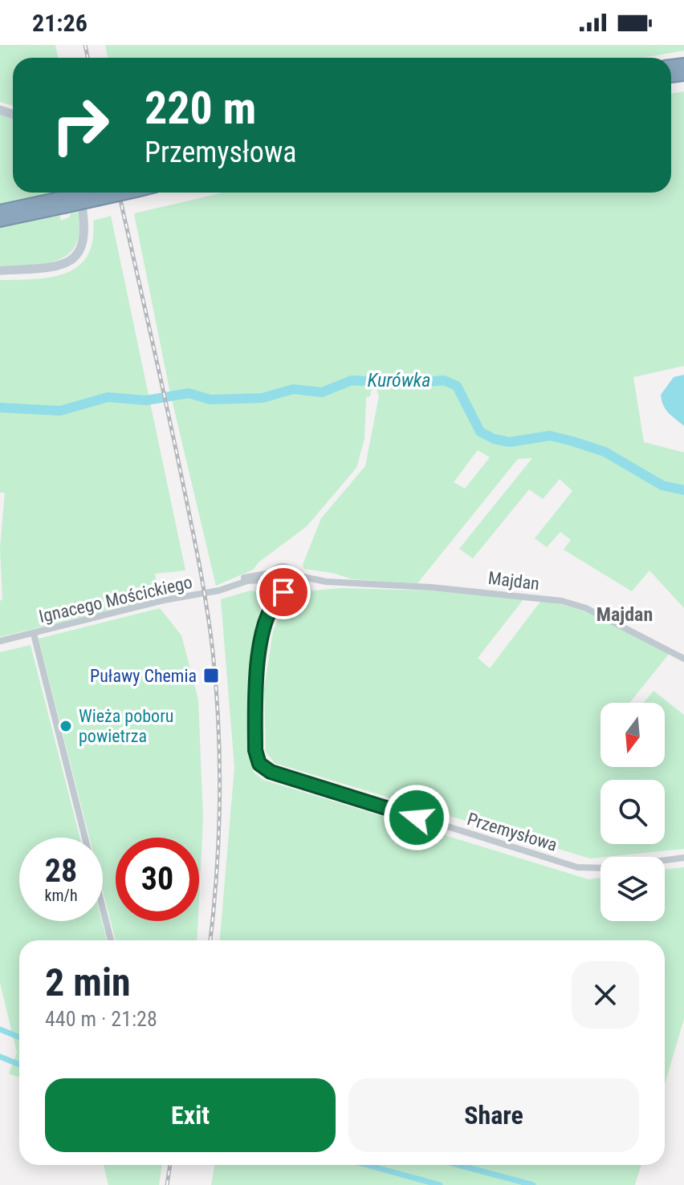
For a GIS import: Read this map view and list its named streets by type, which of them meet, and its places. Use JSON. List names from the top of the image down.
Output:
{
  "streets": {
    "street": ["Majdan", "Ignacego Mościckiego", "Przemysłowa"]
  },
  "crossings": [
    ["Majdan", "Ignacego Mościckiego"],
    ["Majdan", "Przemysłowa"],
    ["Ignacego Mościckiego", "Przemysłowa"]
  ],
  "districts": ["Majdan"],
  "water": ["Kurówka"],
  "places": {
    "transit": ["Puławy Chemia"],
    "other": ["Wieża poboru powietrza"]
  },
  "north": "bottom",
  "page": {
    "status": "21:26",
    "turn": ["220 m", "Przemysłowa"],
    "speed": "28 km/h",
    "limit": "30",
    "heading": ["2 min", "440 m · 21:28"],
    "buttons": ["Exit", "Share"]
  }
}
